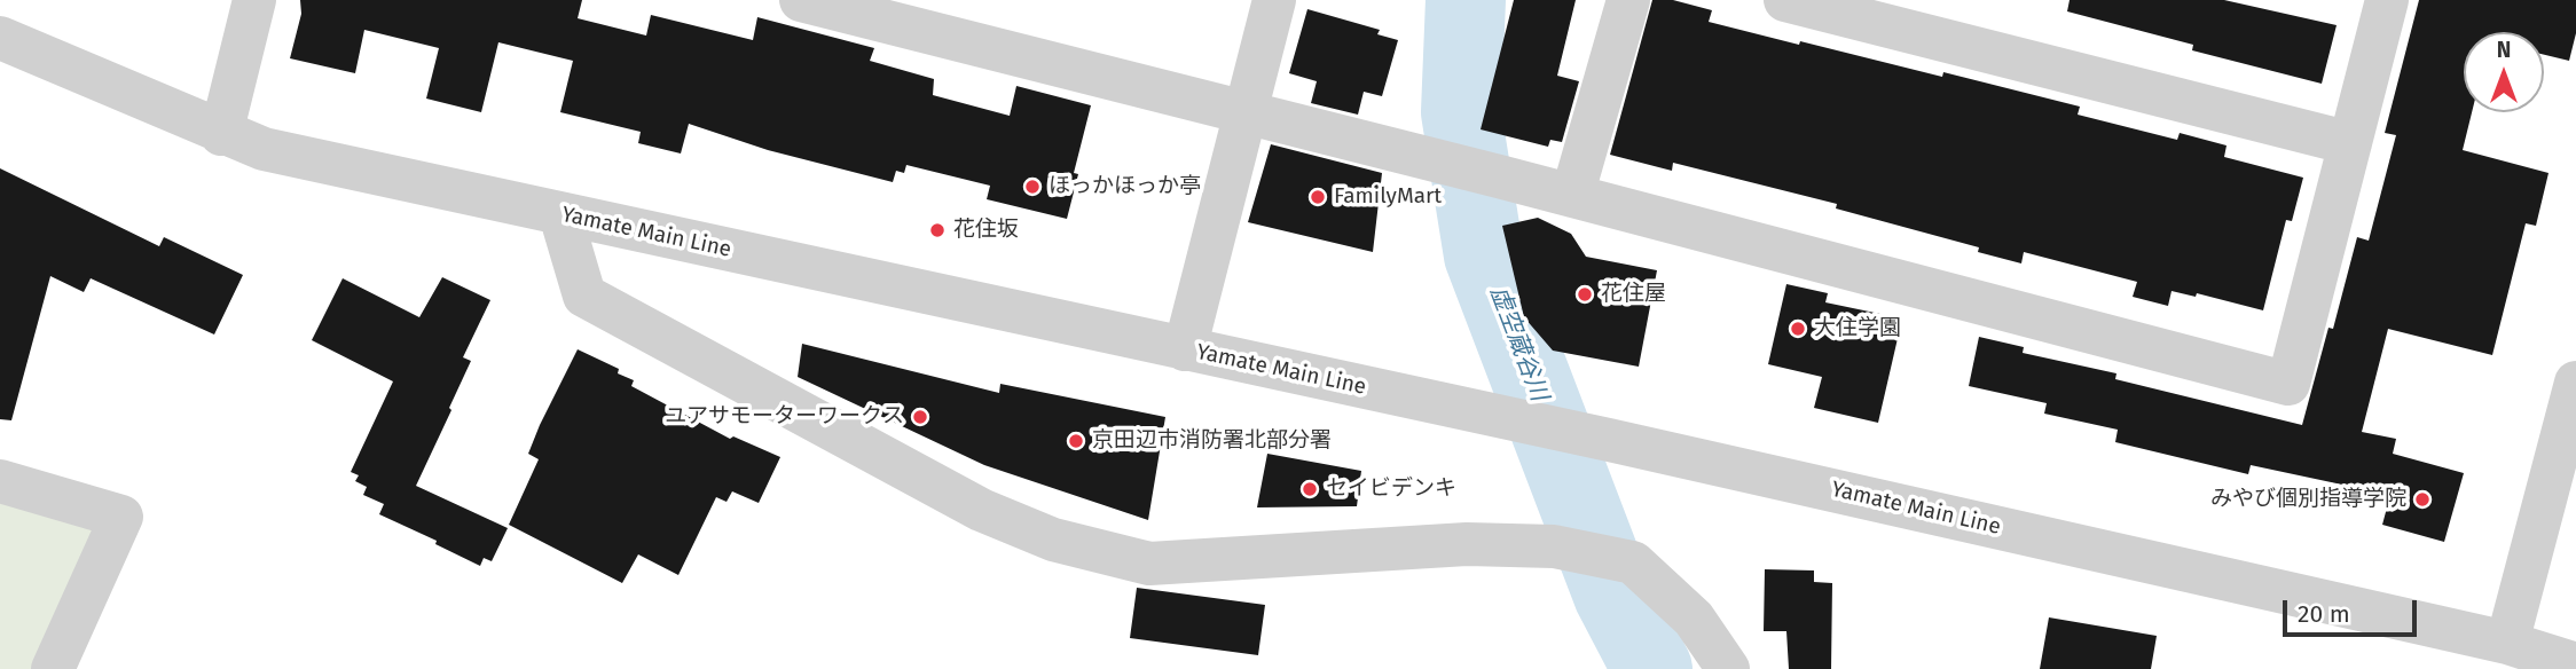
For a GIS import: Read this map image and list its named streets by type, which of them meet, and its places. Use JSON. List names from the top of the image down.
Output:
{
  "streets": {
    "street": ["Yamate Main Line"]
  },
  "water": ["虚空蔵谷川"],
  "places": [
    "ほっかほっか亭",
    "FamilyMart",
    "花住坂",
    "花住屋",
    "大住学園",
    "ユアサモーターワークス",
    "京田辺市消防署北部分署",
    "セイビデンキ",
    "みやび個別指導学院"
  ],
  "scale_bar": "20 m",
  "north": "top"
}
